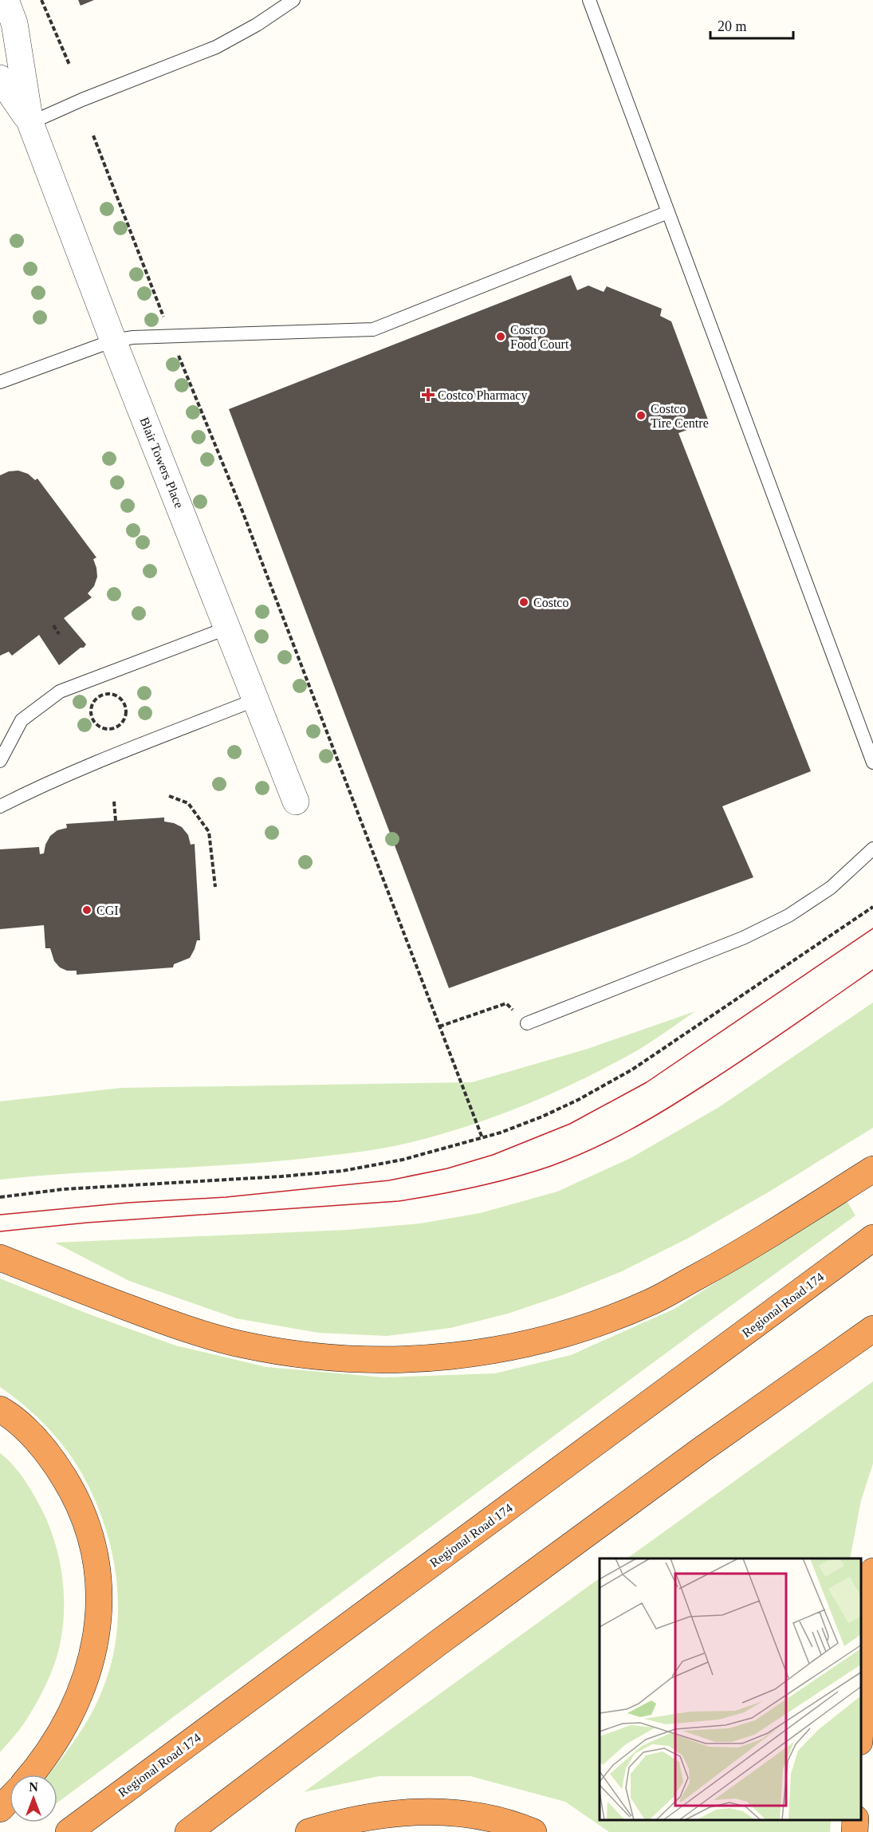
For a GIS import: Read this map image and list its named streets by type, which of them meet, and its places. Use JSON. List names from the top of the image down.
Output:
{
  "streets": {
    "highway": ["Regional Road 174"],
    "street": ["Blair Towers Place"]
  },
  "places": {
    "other": [
      "Costco Food Court",
      "Costco Tire Centre",
      "Costco",
      "CGI"
    ],
    "health": ["Costco Pharmacy"]
  },
  "scale_bar": "20 m",
  "north": "top"
}
